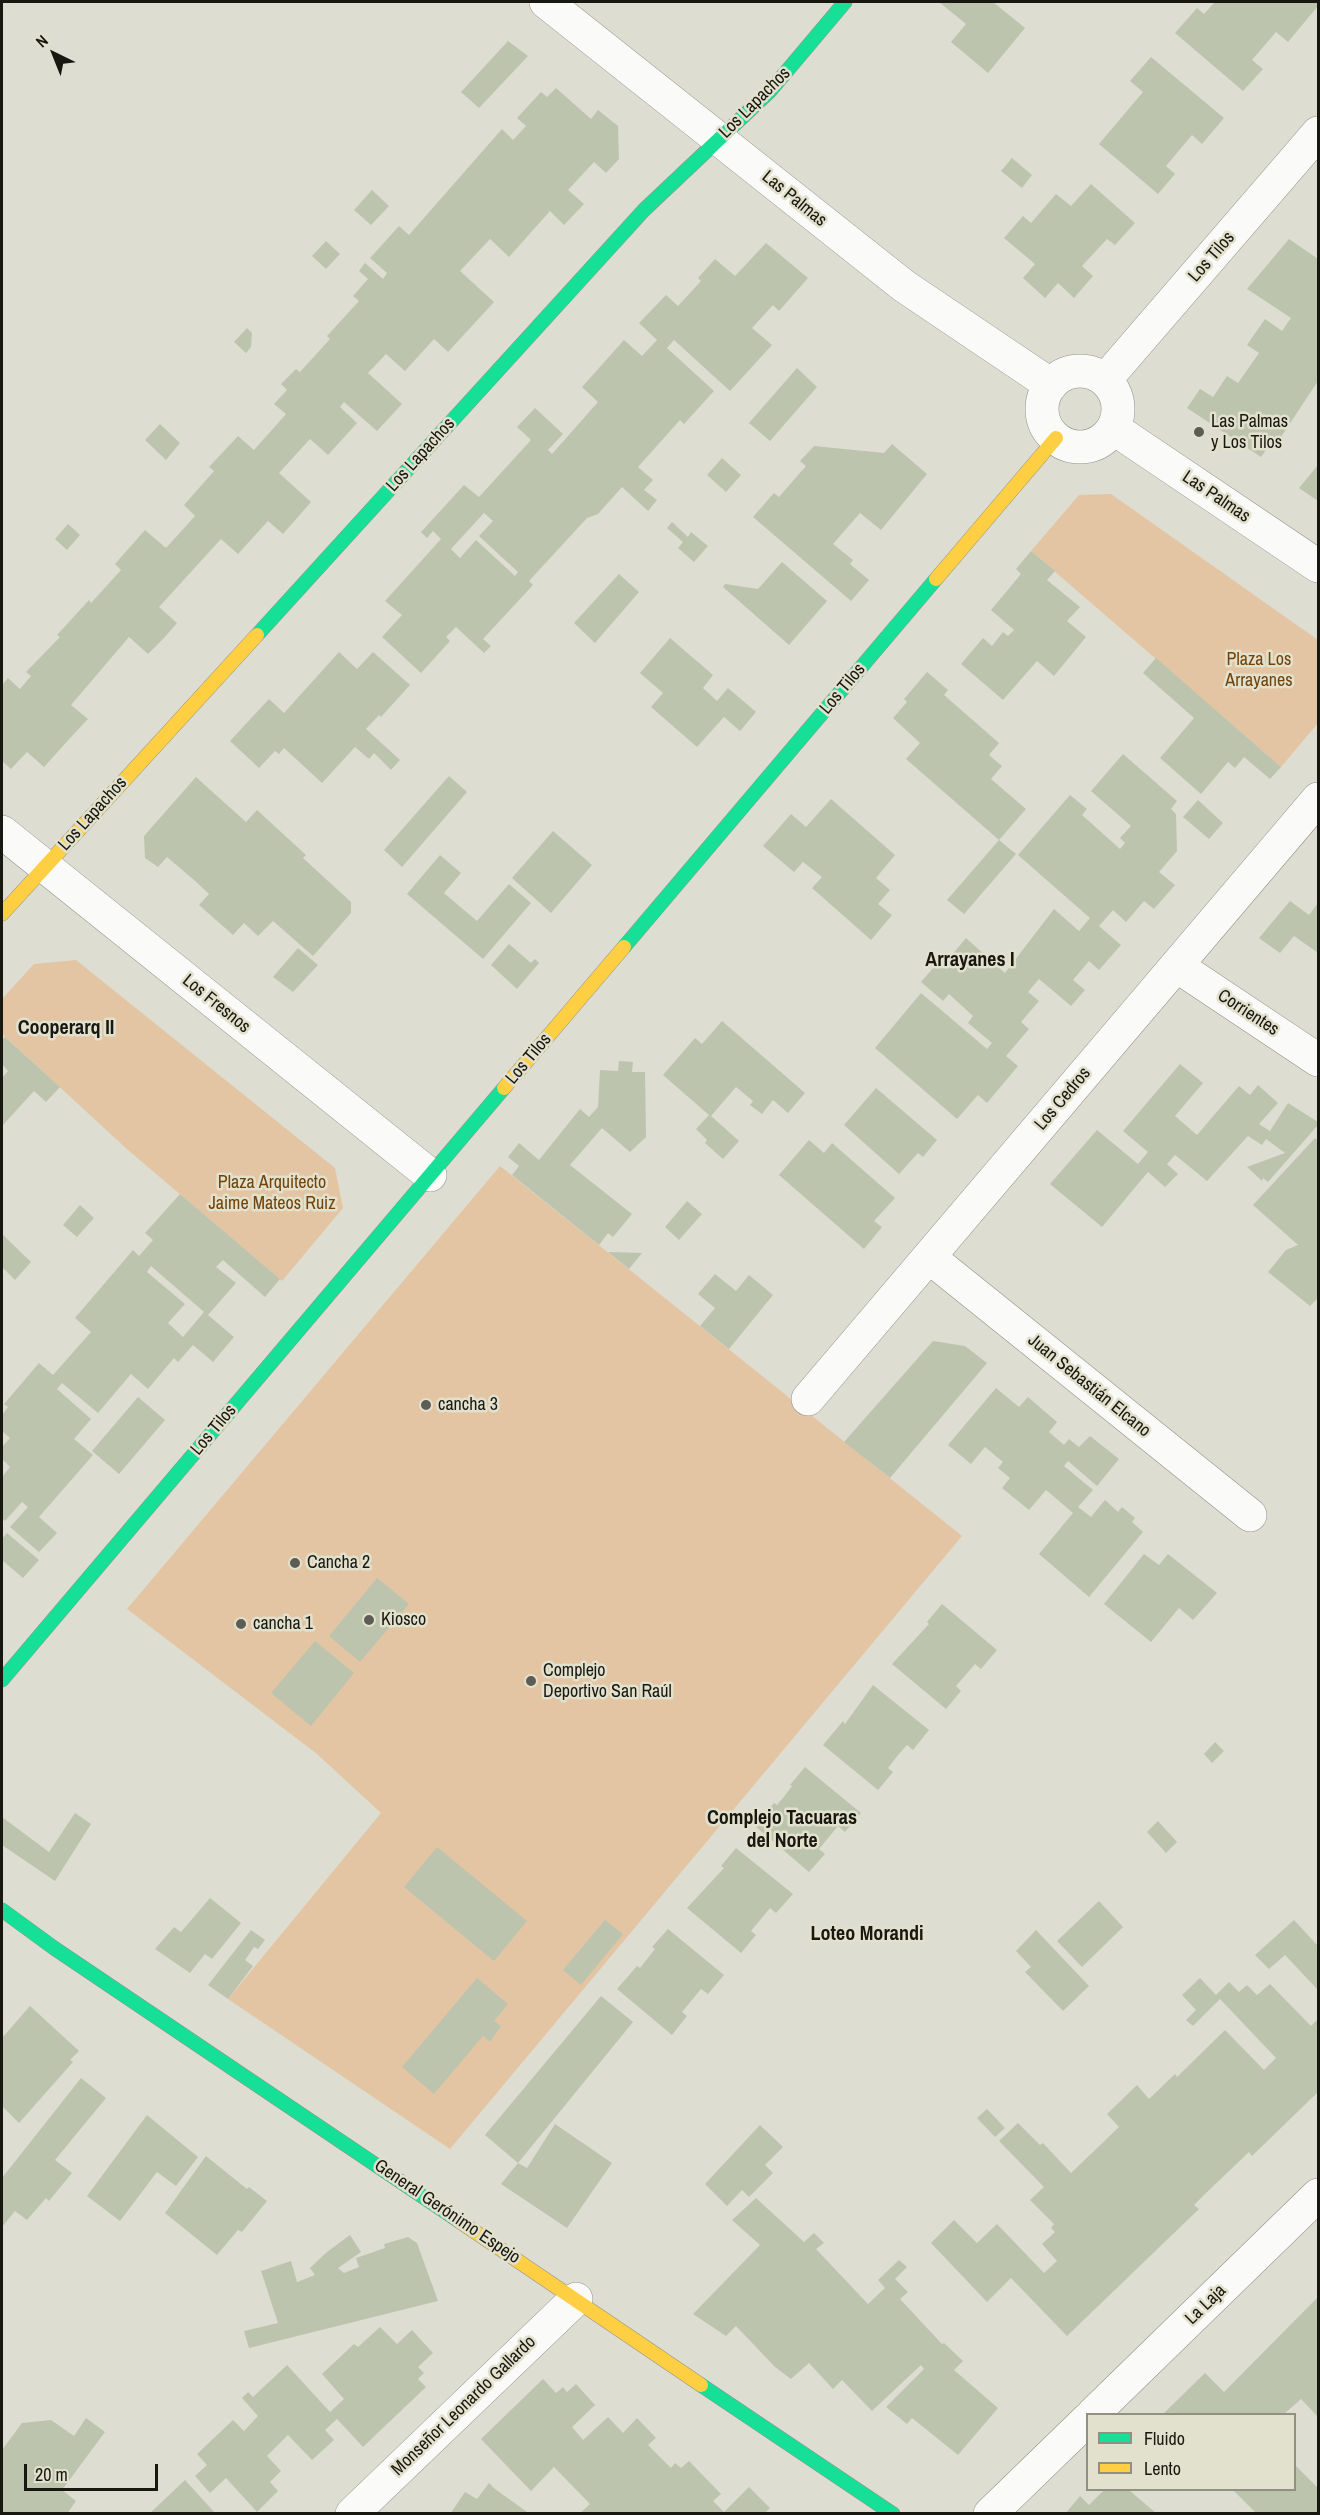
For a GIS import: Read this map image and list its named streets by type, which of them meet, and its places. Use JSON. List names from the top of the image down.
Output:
{
  "streets": {
    "street": [
      "Los Lapachos",
      "Las Palmas",
      "Los Tilos",
      "Los Fresnos",
      "Corrientes",
      "Los Cedros",
      "Juan Sebastián Elcano",
      "General Gerónimo Espejo",
      "La Laja",
      "Monseñor Leonardo Gallardo"
    ]
  },
  "crossings": [
    ["Los Lapachos", "Las Palmas"],
    ["Los Lapachos", "Los Fresnos"],
    ["Las Palmas", "Los Tilos"],
    ["Los Tilos", "Los Fresnos"],
    ["Corrientes", "Los Cedros"],
    ["Los Cedros", "Juan Sebastián Elcano"],
    ["General Gerónimo Espejo", "Monseñor Leonardo Gallardo"]
  ],
  "districts": [
    "Arrayanes I",
    "Cooperarq II",
    "Complejo Tacuaras del Norte",
    "Loteo Morandi"
  ],
  "parks": ["Plaza Los Arrayanes", "Plaza Arquitecto Jaime Mateos Ruiz"],
  "places": [
    "Las Palmas y Los Tilos",
    "cancha 3",
    "Cancha 2",
    "Kiosco",
    "cancha 1",
    "Complejo Deportivo San Raúl"
  ],
  "legend": ["Fluido", "Lento"],
  "scale_bar": "20 m",
  "north": "top left"
}
